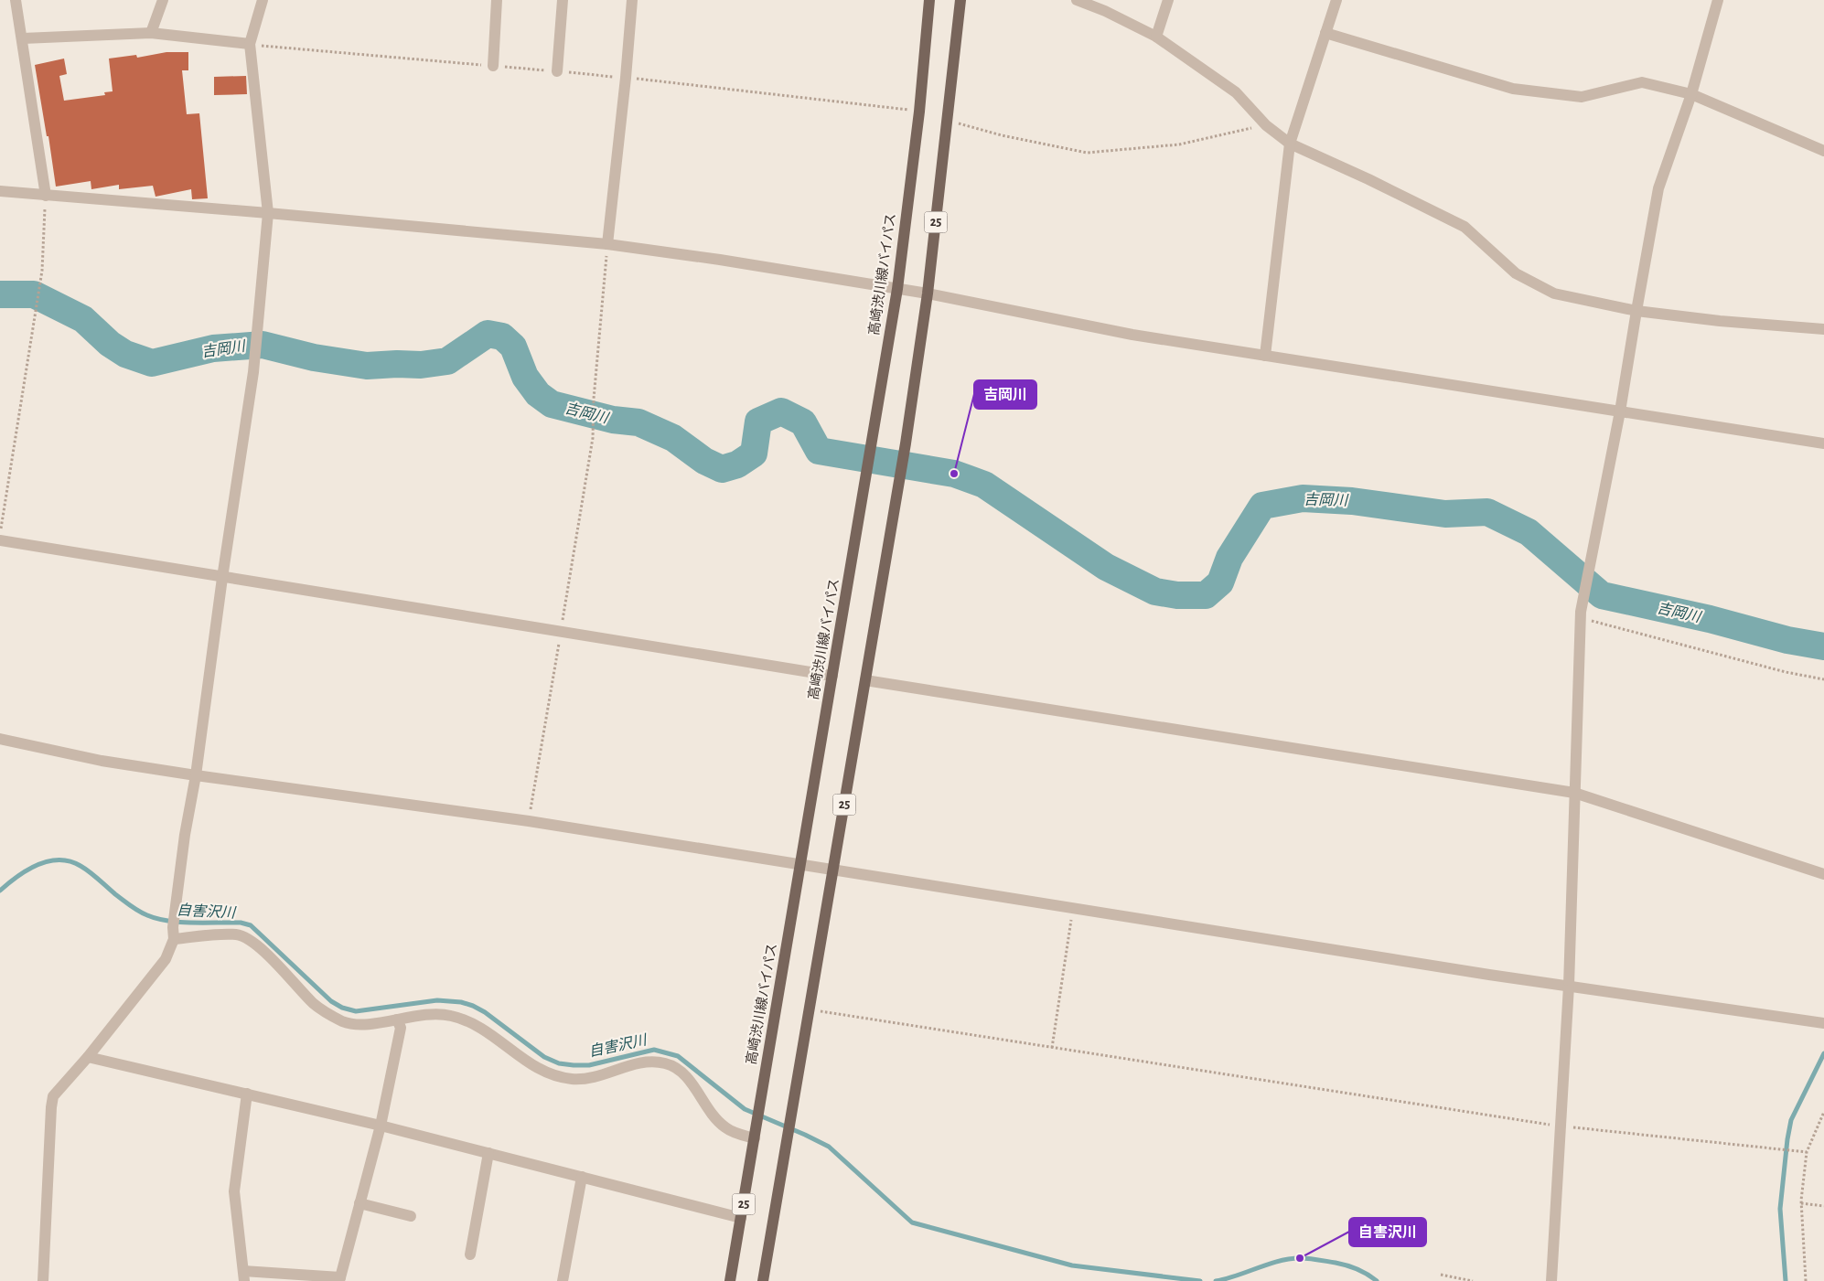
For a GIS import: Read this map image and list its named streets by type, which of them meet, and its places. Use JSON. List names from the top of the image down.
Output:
{
  "streets": {
    "main road": ["25", "高崎渋川線バイパス"]
  },
  "water": ["吉岡川", "自害沢川"],
  "places": ["吉岡川", "自害沢川"]
}
